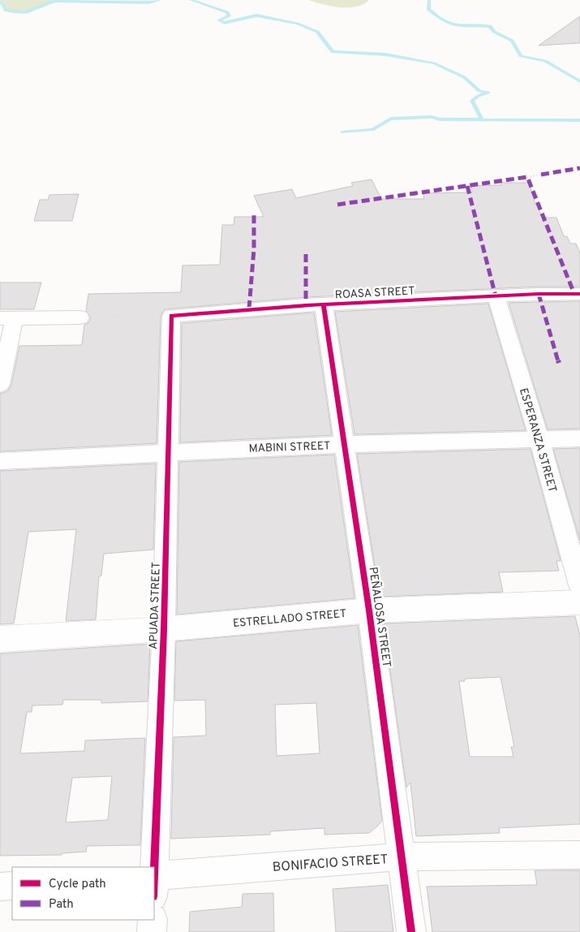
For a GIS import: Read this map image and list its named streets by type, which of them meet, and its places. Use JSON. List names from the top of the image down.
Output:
{
  "streets": {
    "street": [
      "ROASA STREET",
      "ESPERANZA STREET",
      "MABINI STREET",
      "APUADA STREET",
      "PEÑALOSA STREET",
      "ESTRELLADO STREET",
      "BONIFACIO STREET"
    ]
  },
  "crossings": [
    ["ROASA STREET", "ESPERANZA STREET"],
    ["ROASA STREET", "APUADA STREET"],
    ["ROASA STREET", "PEÑALOSA STREET"],
    ["ESPERANZA STREET", "MABINI STREET"],
    ["MABINI STREET", "APUADA STREET"],
    ["MABINI STREET", "PEÑALOSA STREET"],
    ["APUADA STREET", "ESTRELLADO STREET"],
    ["PEÑALOSA STREET", "ESTRELLADO STREET"],
    ["PEÑALOSA STREET", "BONIFACIO STREET"]
  ],
  "legend": ["Cycle path", "Path"]
}
